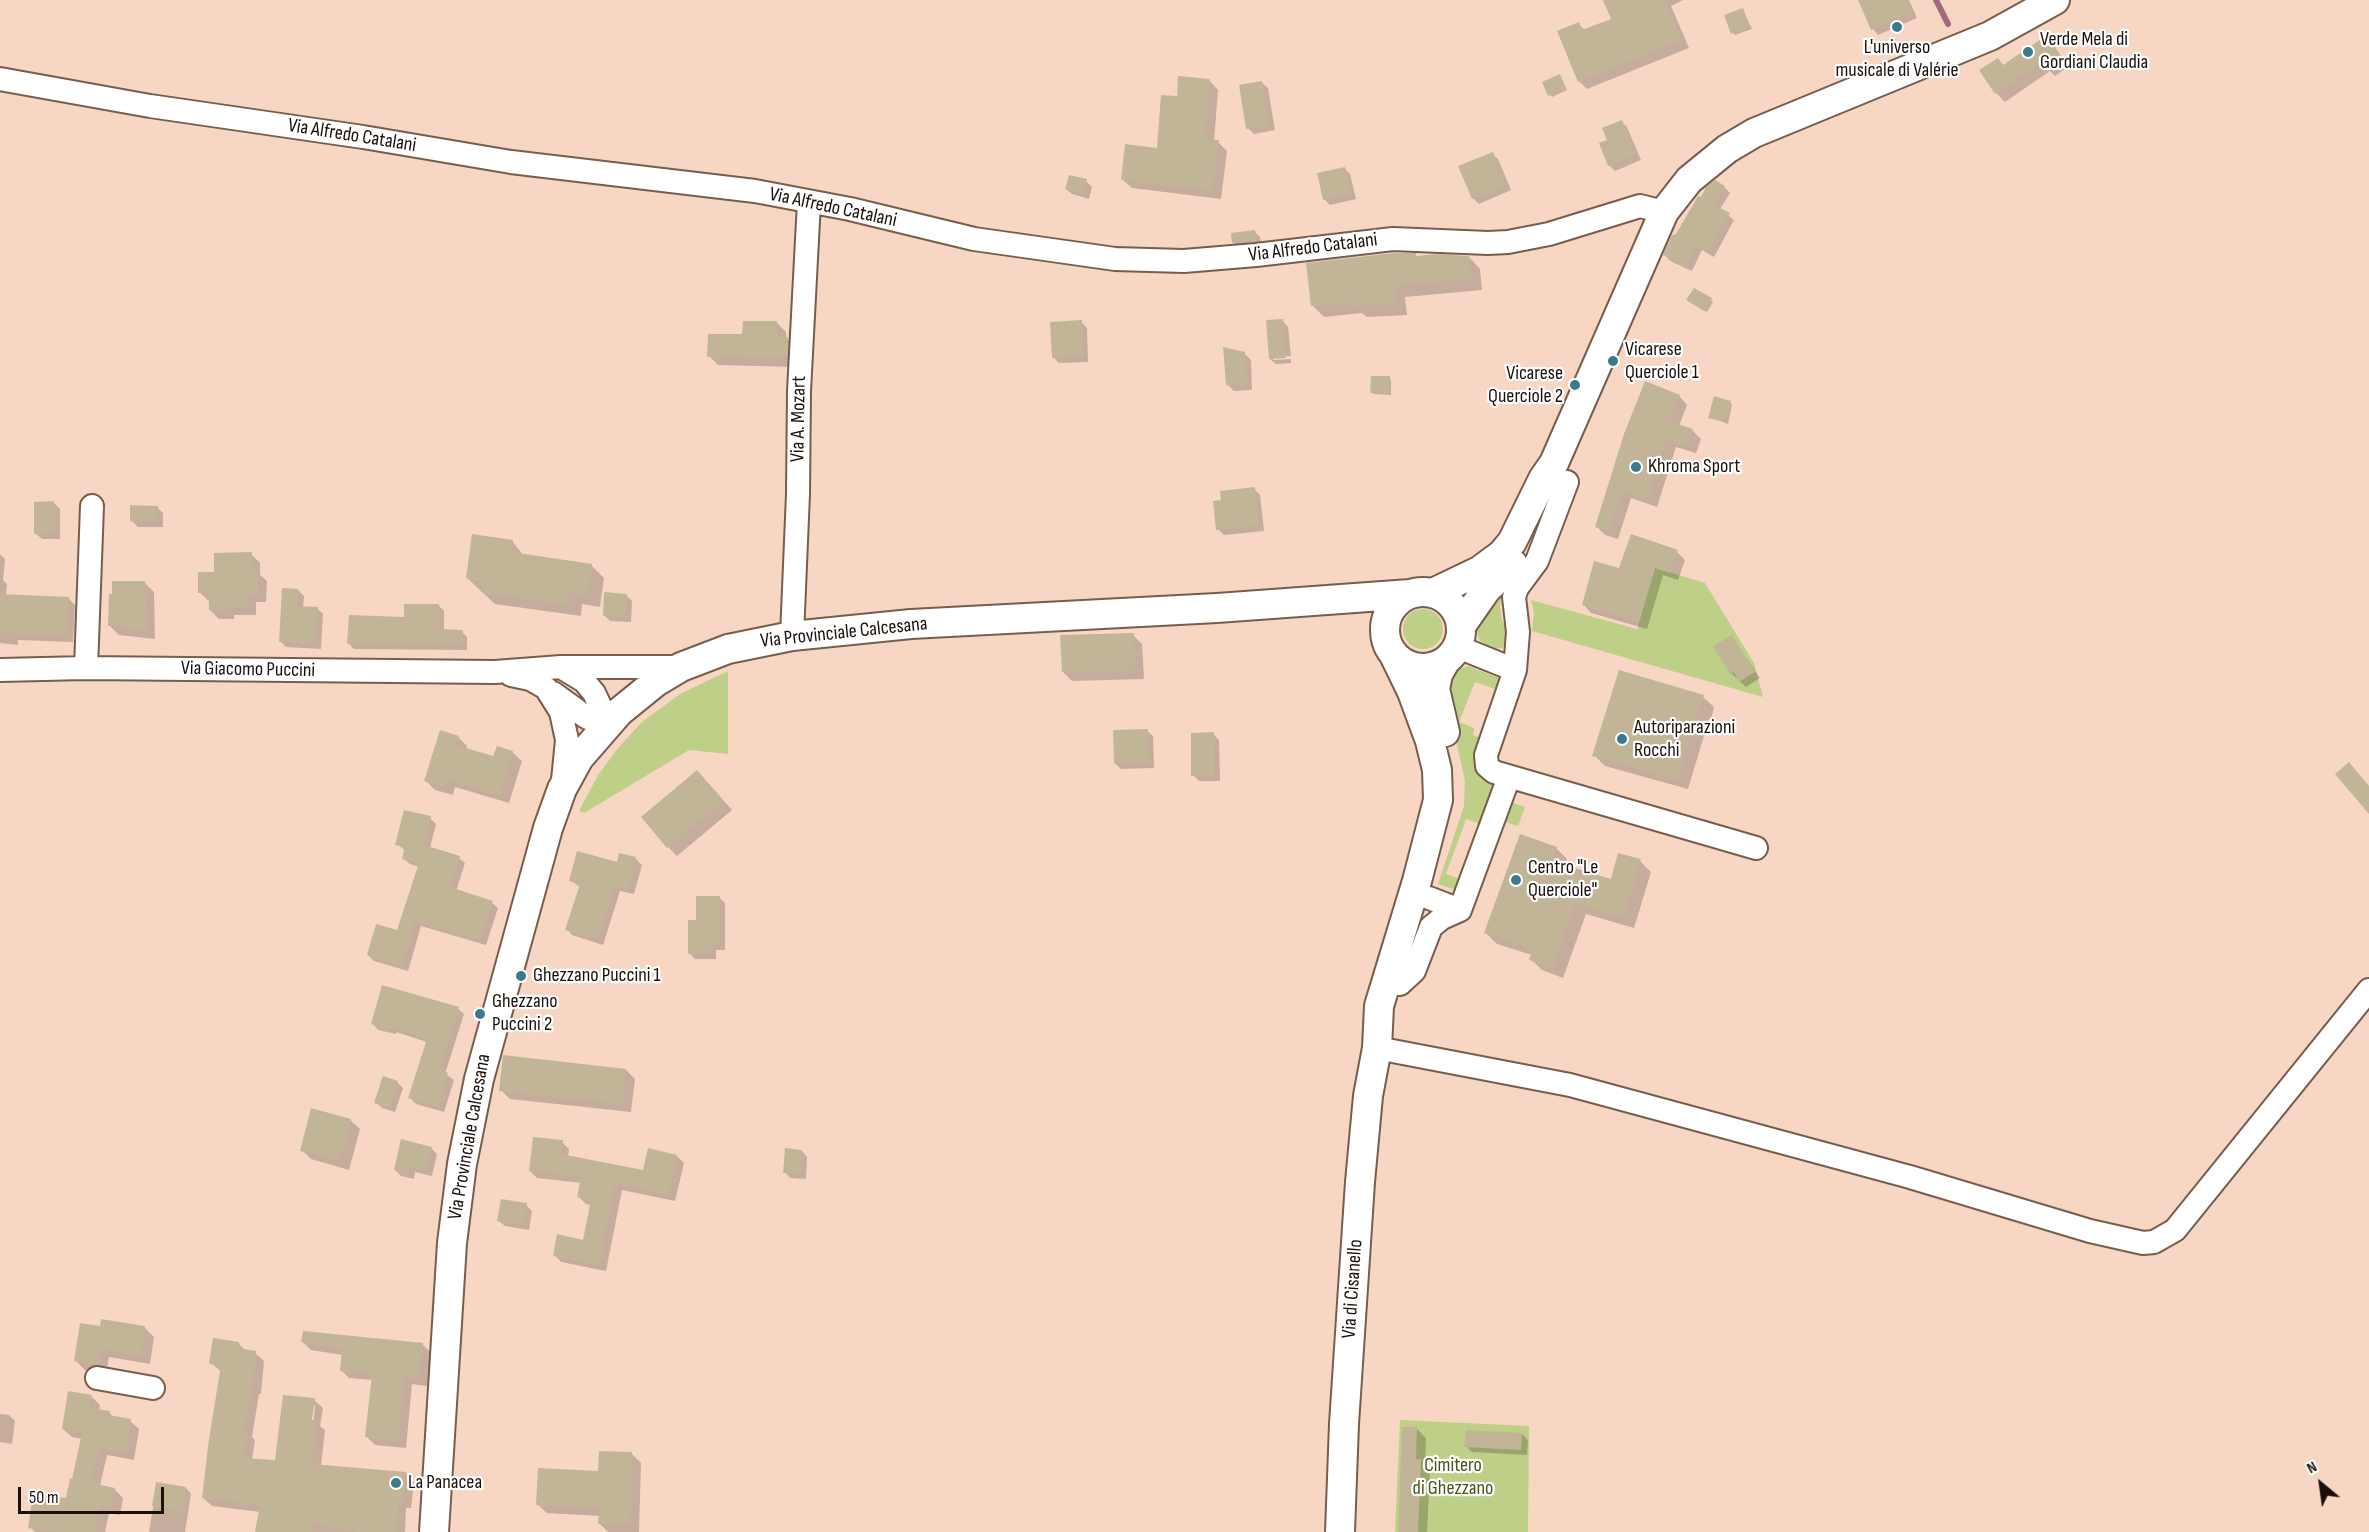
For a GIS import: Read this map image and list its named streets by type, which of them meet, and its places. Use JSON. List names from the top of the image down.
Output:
{
  "streets": {
    "main road": ["Via Provinciale Calcesana", "Via di Cisanello"],
    "street": ["Via Alfredo Catalani", "Via A. Mozart", "Via Giacomo Puccini"]
  },
  "crossings": [
    ["Via Alfredo Catalani", "Via A. Mozart"],
    ["Via A. Mozart", "Via Provinciale Calcesana"],
    ["Via Provinciale Calcesana", "Via Giacomo Puccini"],
    ["Via Provinciale Calcesana", "Via di Cisanello"]
  ],
  "parks": ["Cimitero di Ghezzano"],
  "places": [
    "L'universo musicale di Valérie",
    "Verde Mela di Gordiani Claudia",
    "Vicarese Querciole 1",
    "Vicarese Querciole 2",
    "Khroma Sport",
    "Autoriparazioni Rocchi",
    "Centro \"Le Querciole\"",
    "Ghezzano Puccini 1",
    "Ghezzano Puccini 2",
    "La Panacea"
  ],
  "scale_bar": "50 m",
  "north": "top left"
}
